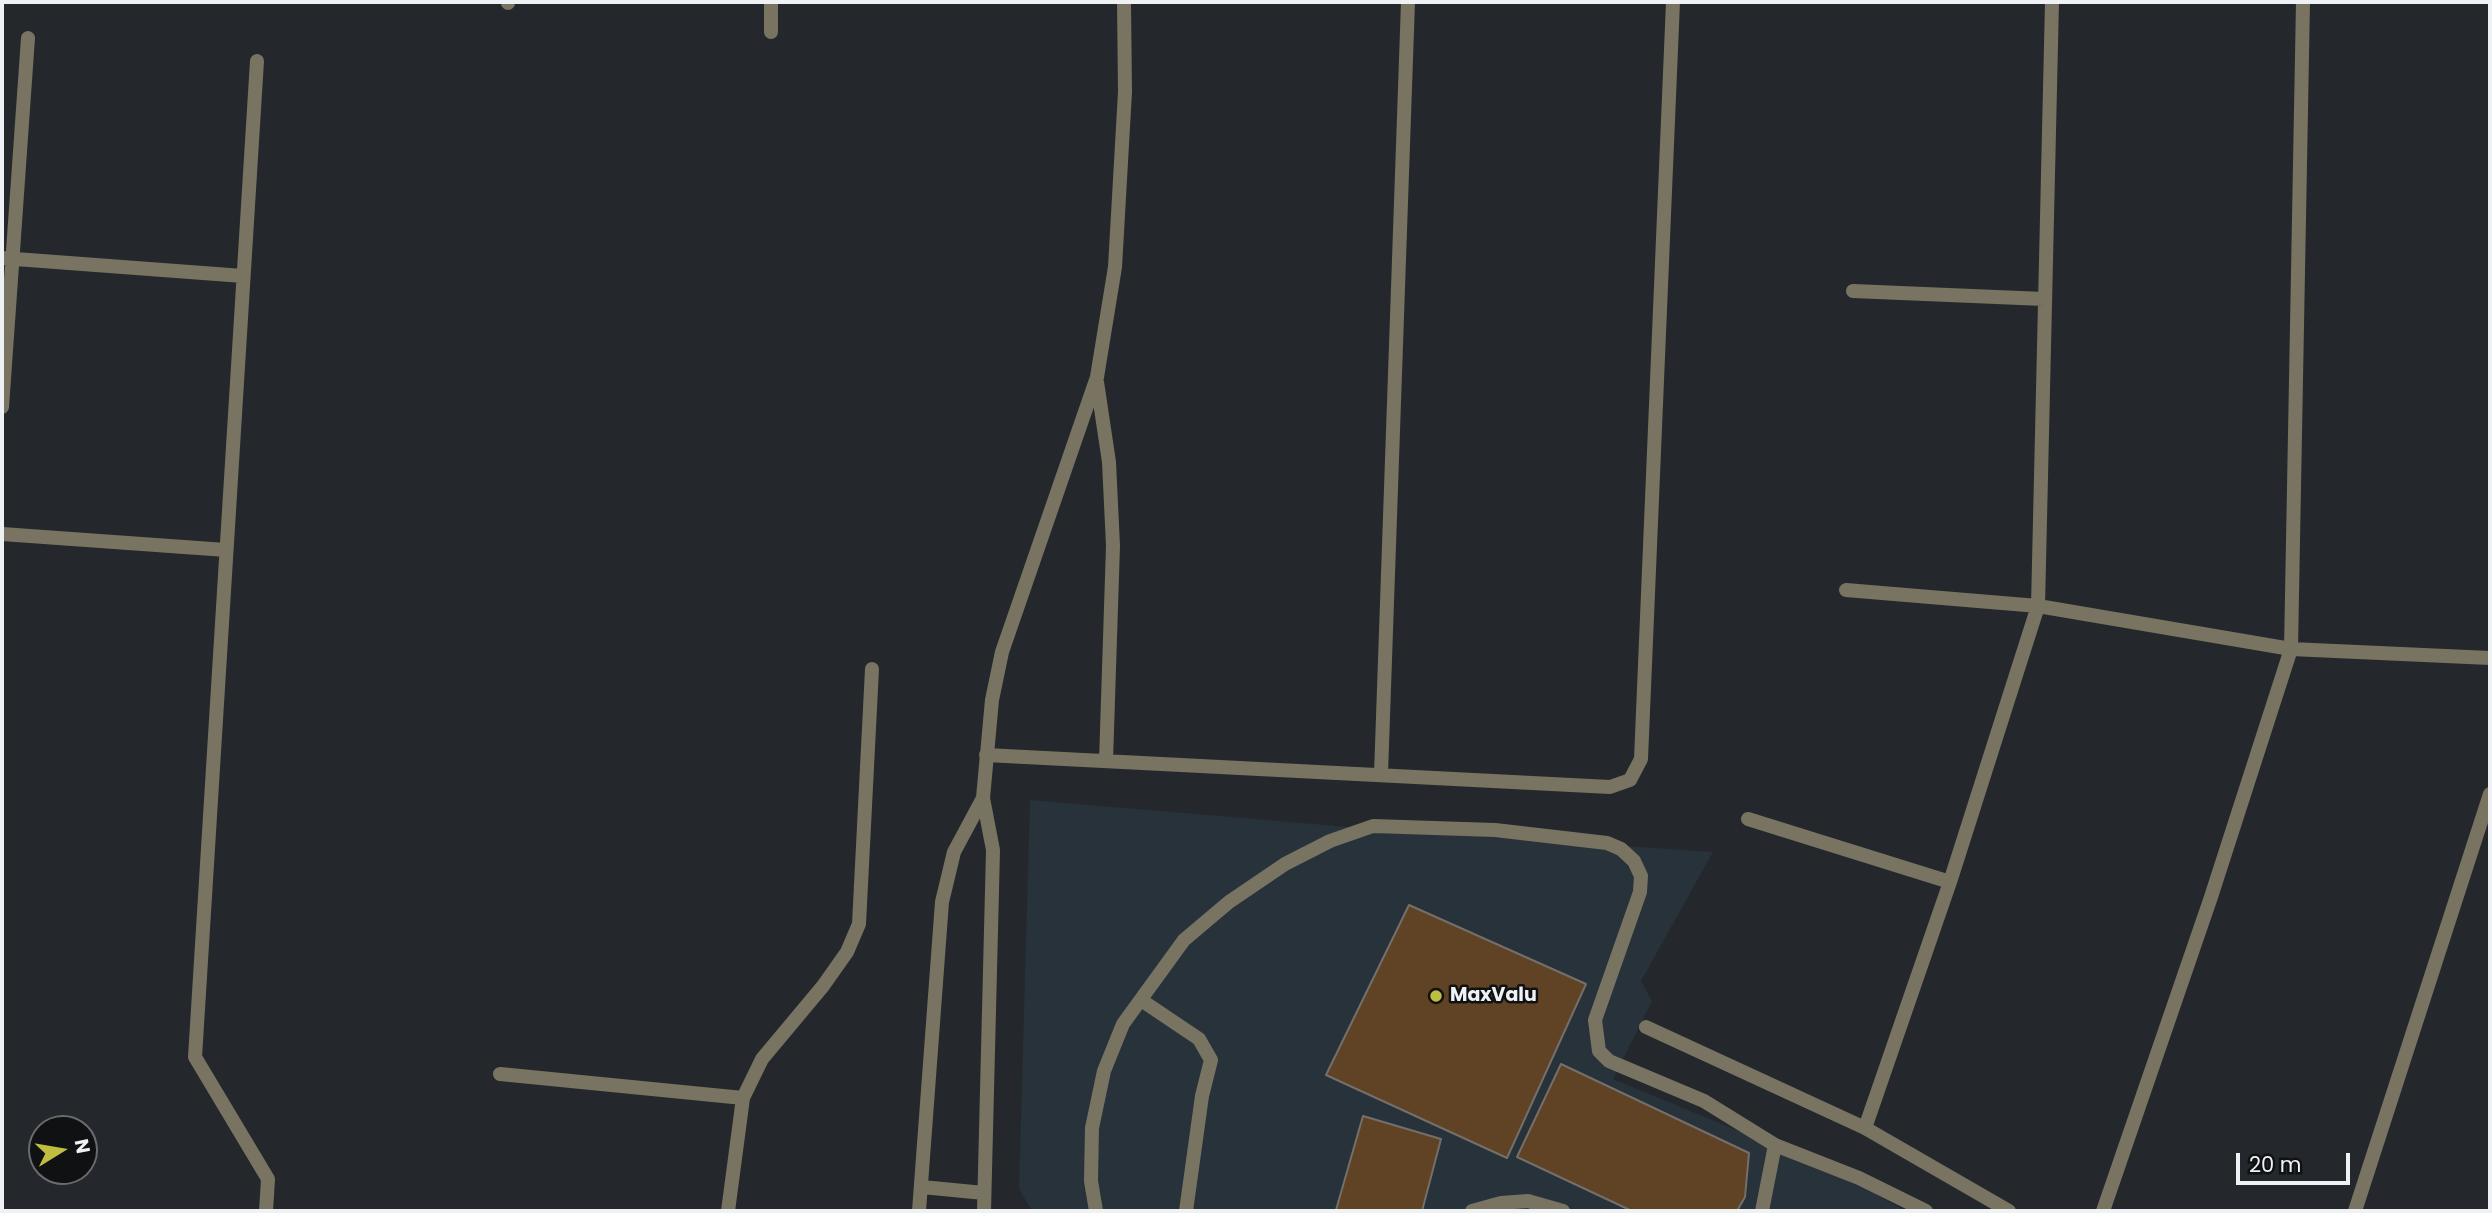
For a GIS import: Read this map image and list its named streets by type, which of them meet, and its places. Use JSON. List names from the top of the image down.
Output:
{
  "places": ["MaxValu"],
  "scale_bar": "20 m",
  "north": "right"
}
